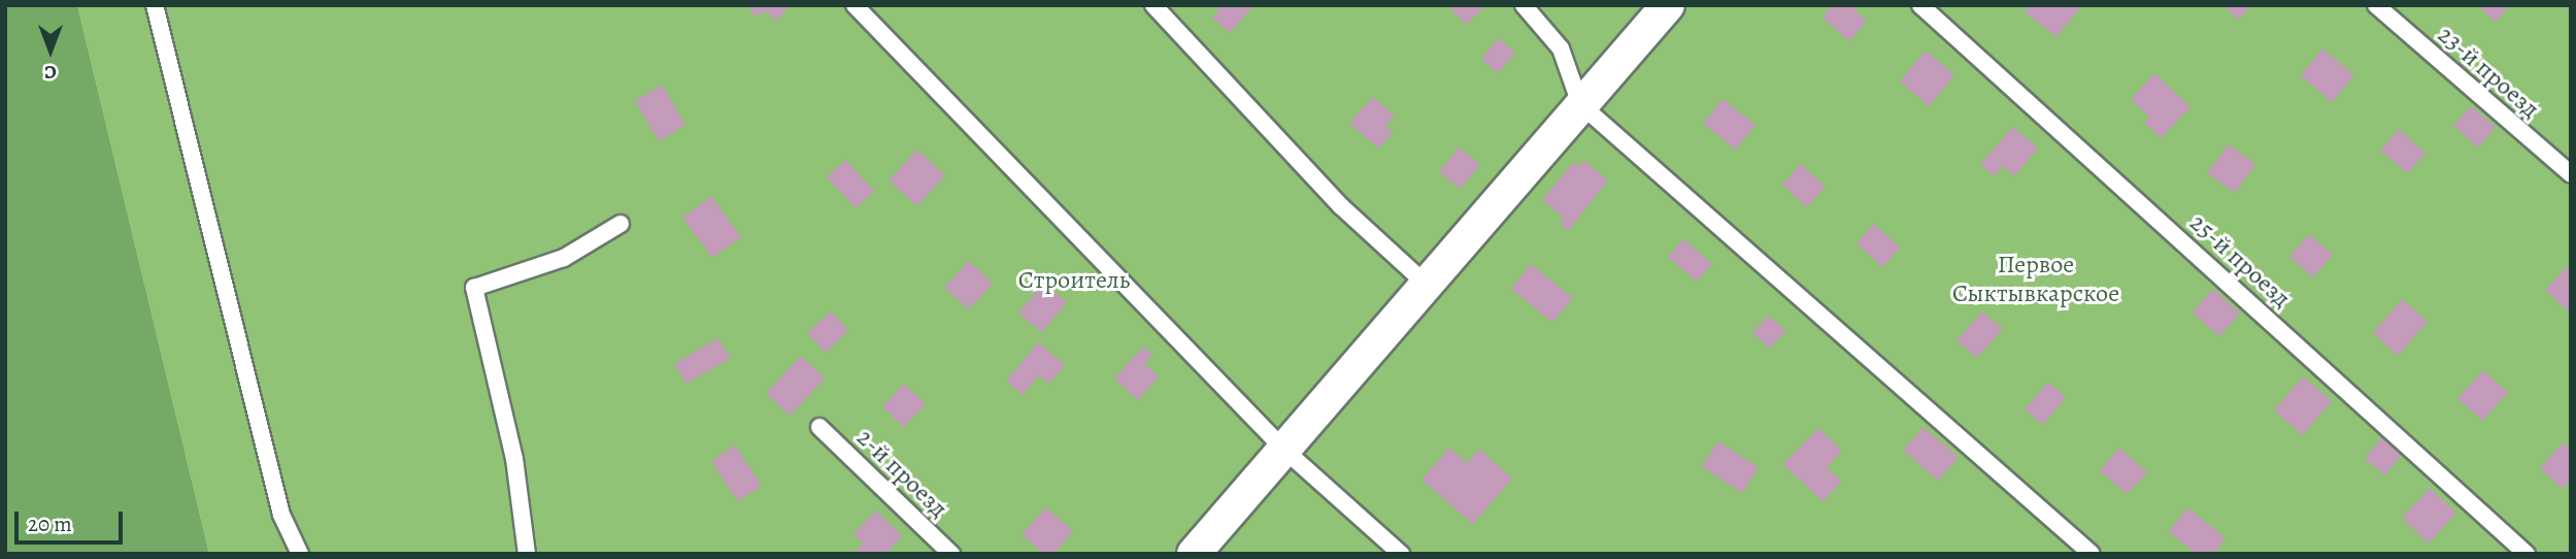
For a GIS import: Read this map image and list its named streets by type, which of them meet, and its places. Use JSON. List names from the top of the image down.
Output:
{
  "streets": {
    "lane": ["23-й проезд", "25-й проезд", "2-й проезд"]
  },
  "parks": ["Первое Сыктывкарское", "Строитель"],
  "scale_bar": "20 m",
  "north": "bottom"
}
